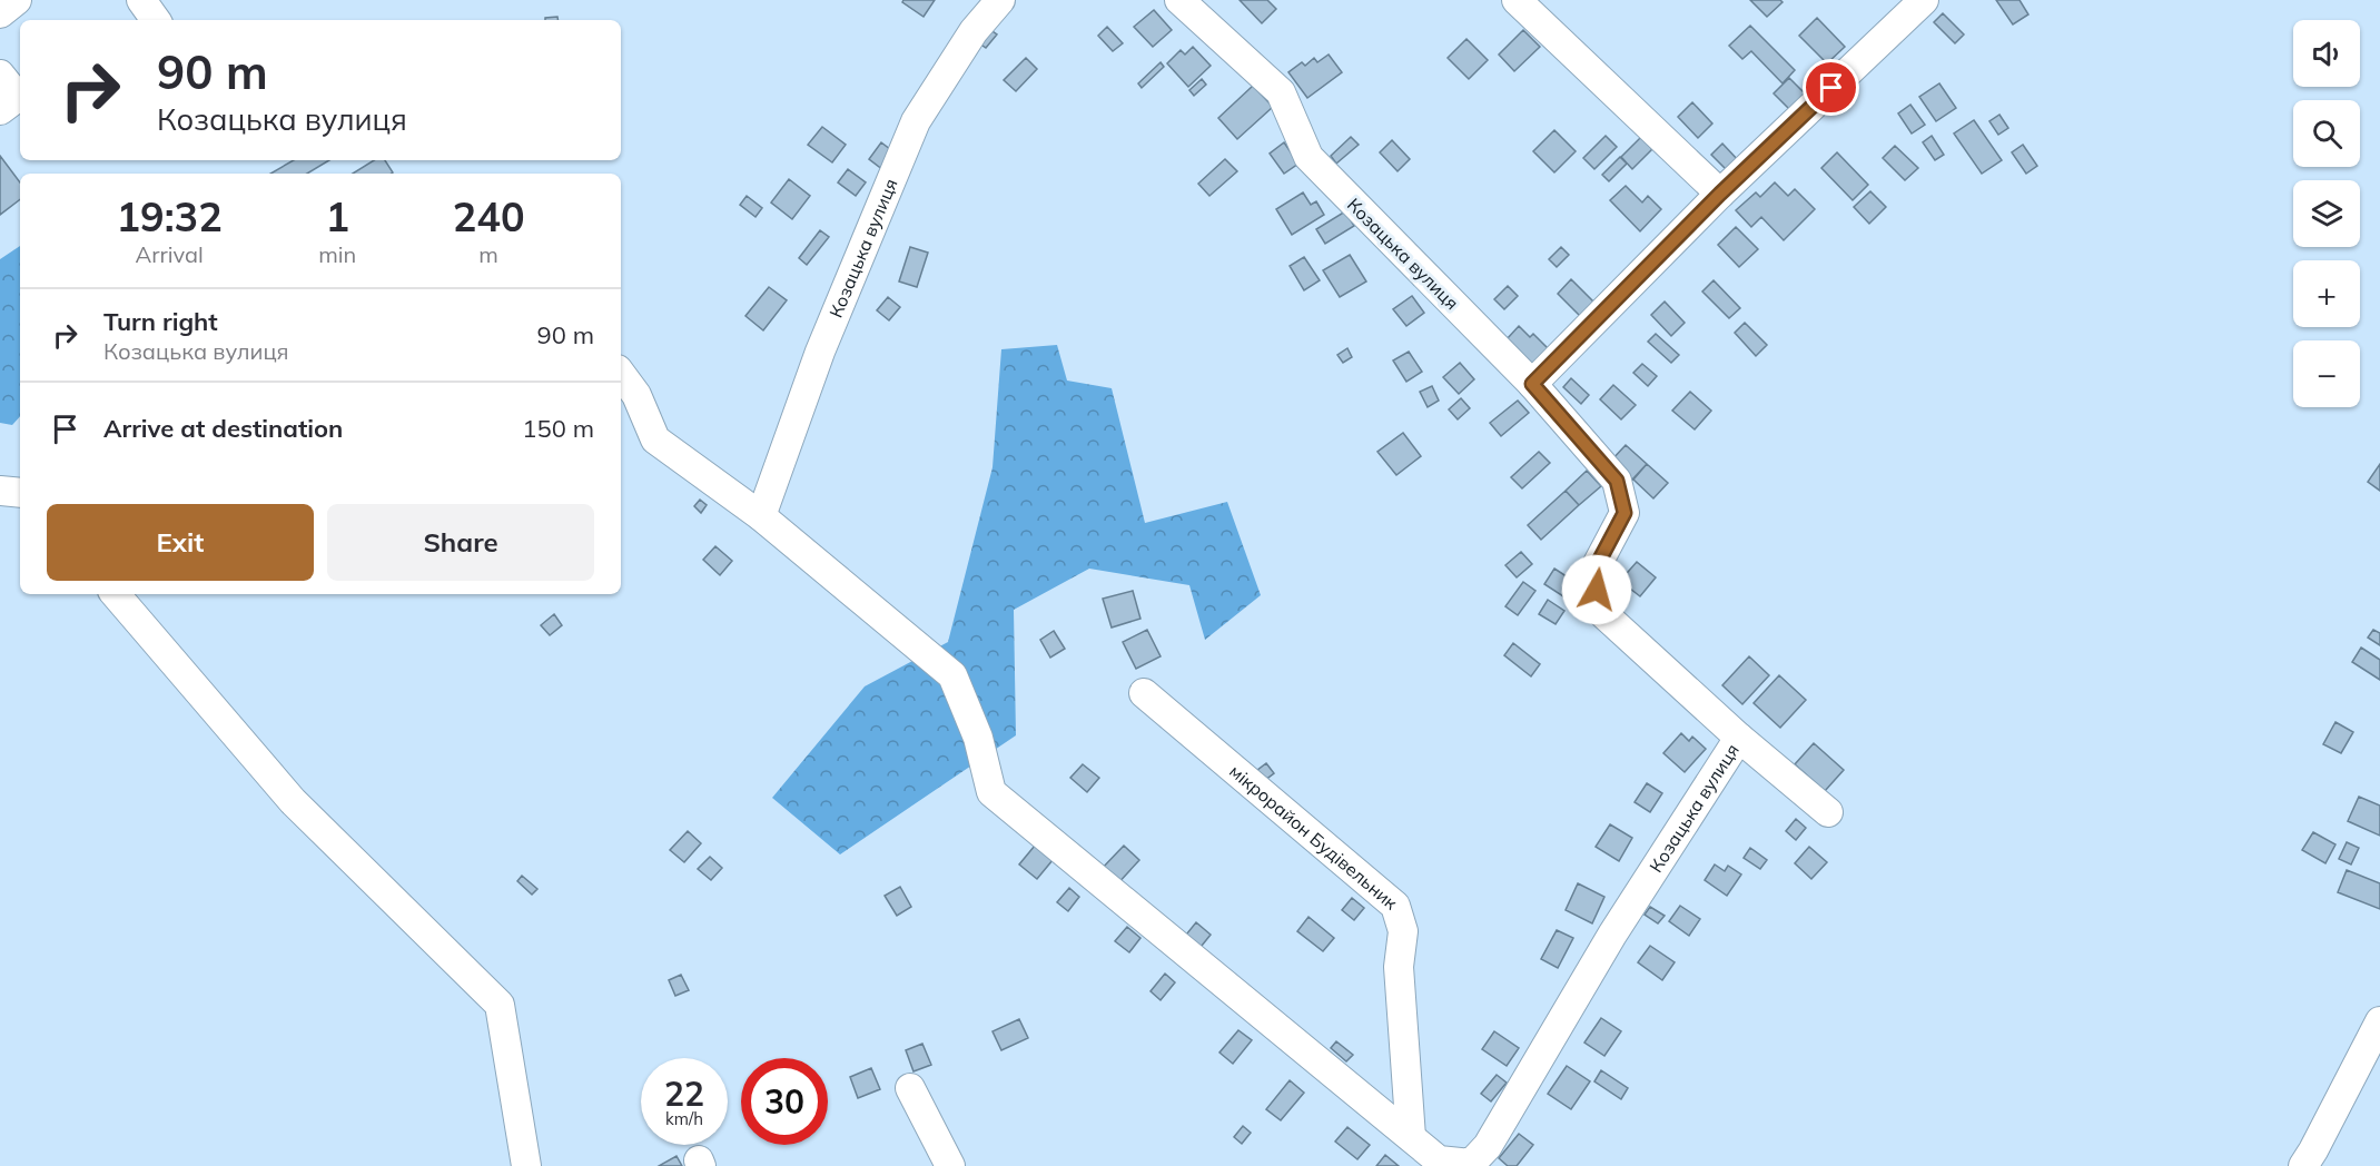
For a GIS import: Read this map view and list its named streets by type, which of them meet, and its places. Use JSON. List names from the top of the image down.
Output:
{
  "streets": {
    "street": ["Козацька вулиця", "мікрорайон Будівельник"]
  },
  "crossings": [
    ["Козацька вулиця", "мікрорайон Будівельник"]
  ],
  "page": {
    "map_buttons": ["+", "−"],
    "turn": ["90 m", "Козацька вулиця"],
    "eta": [
      "19:32",
      "Arrival",
      "1",
      "min",
      "240",
      "m"
    ],
    "list": [
      {
        "name": "Turn right",
        "note": "Козацька вулиця",
        "value": "90 m"
      },
      {
        "name": "Arrive at destination",
        "value": "150 m"
      }
    ],
    "buttons": ["Exit", "Share"],
    "speed": "22 km/h",
    "limit": "30"
  }
}
